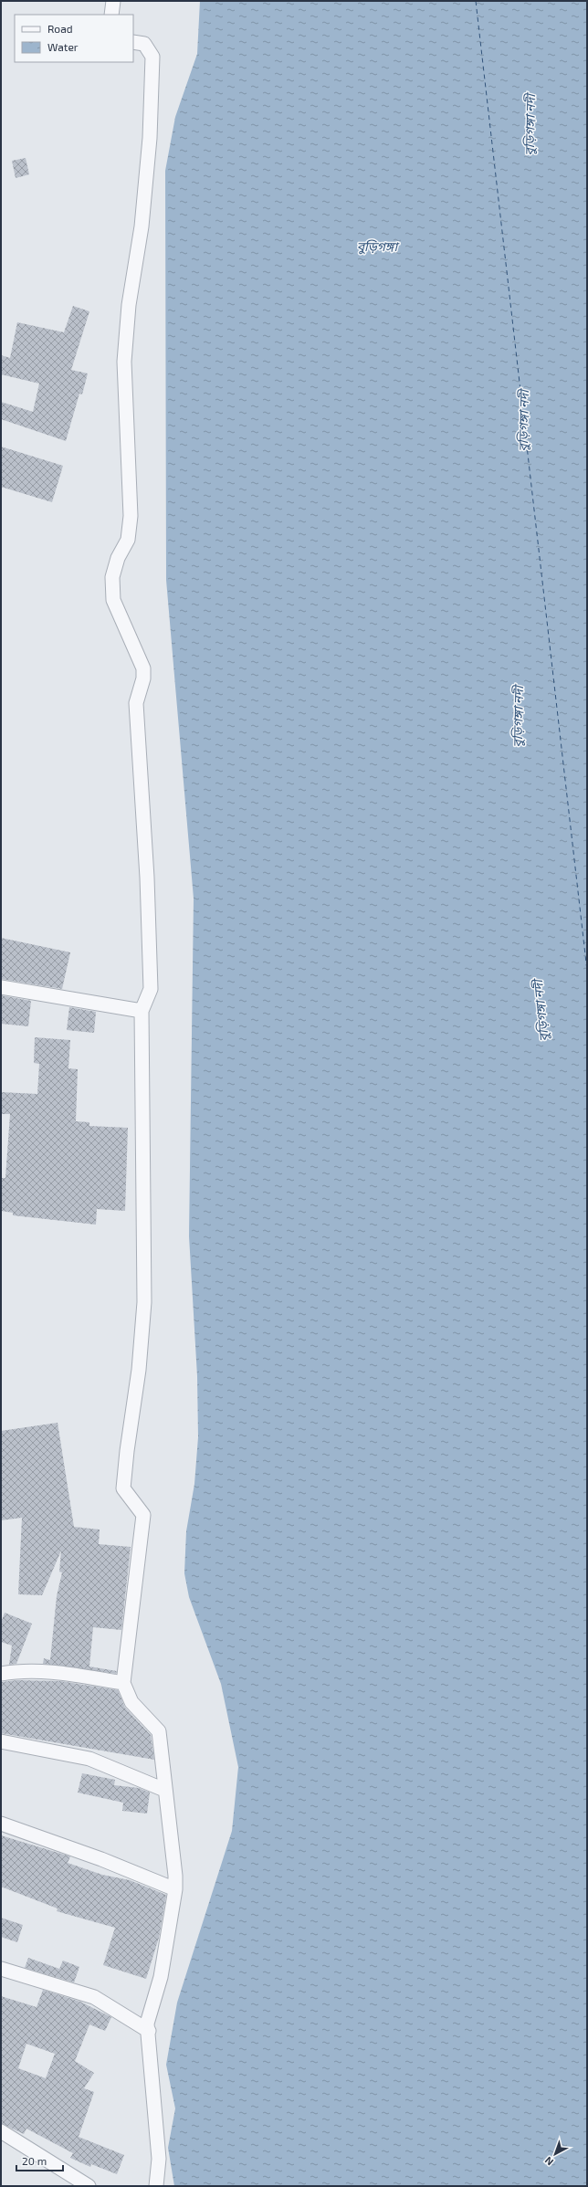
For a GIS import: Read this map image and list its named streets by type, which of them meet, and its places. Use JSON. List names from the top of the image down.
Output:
{
  "water": ["বুড়িগঙ্গা নদী", "বুড়িগঙ্গা"],
  "legend": ["Road", "Water"],
  "scale_bar": "20 m",
  "north": "bottom left"
}
